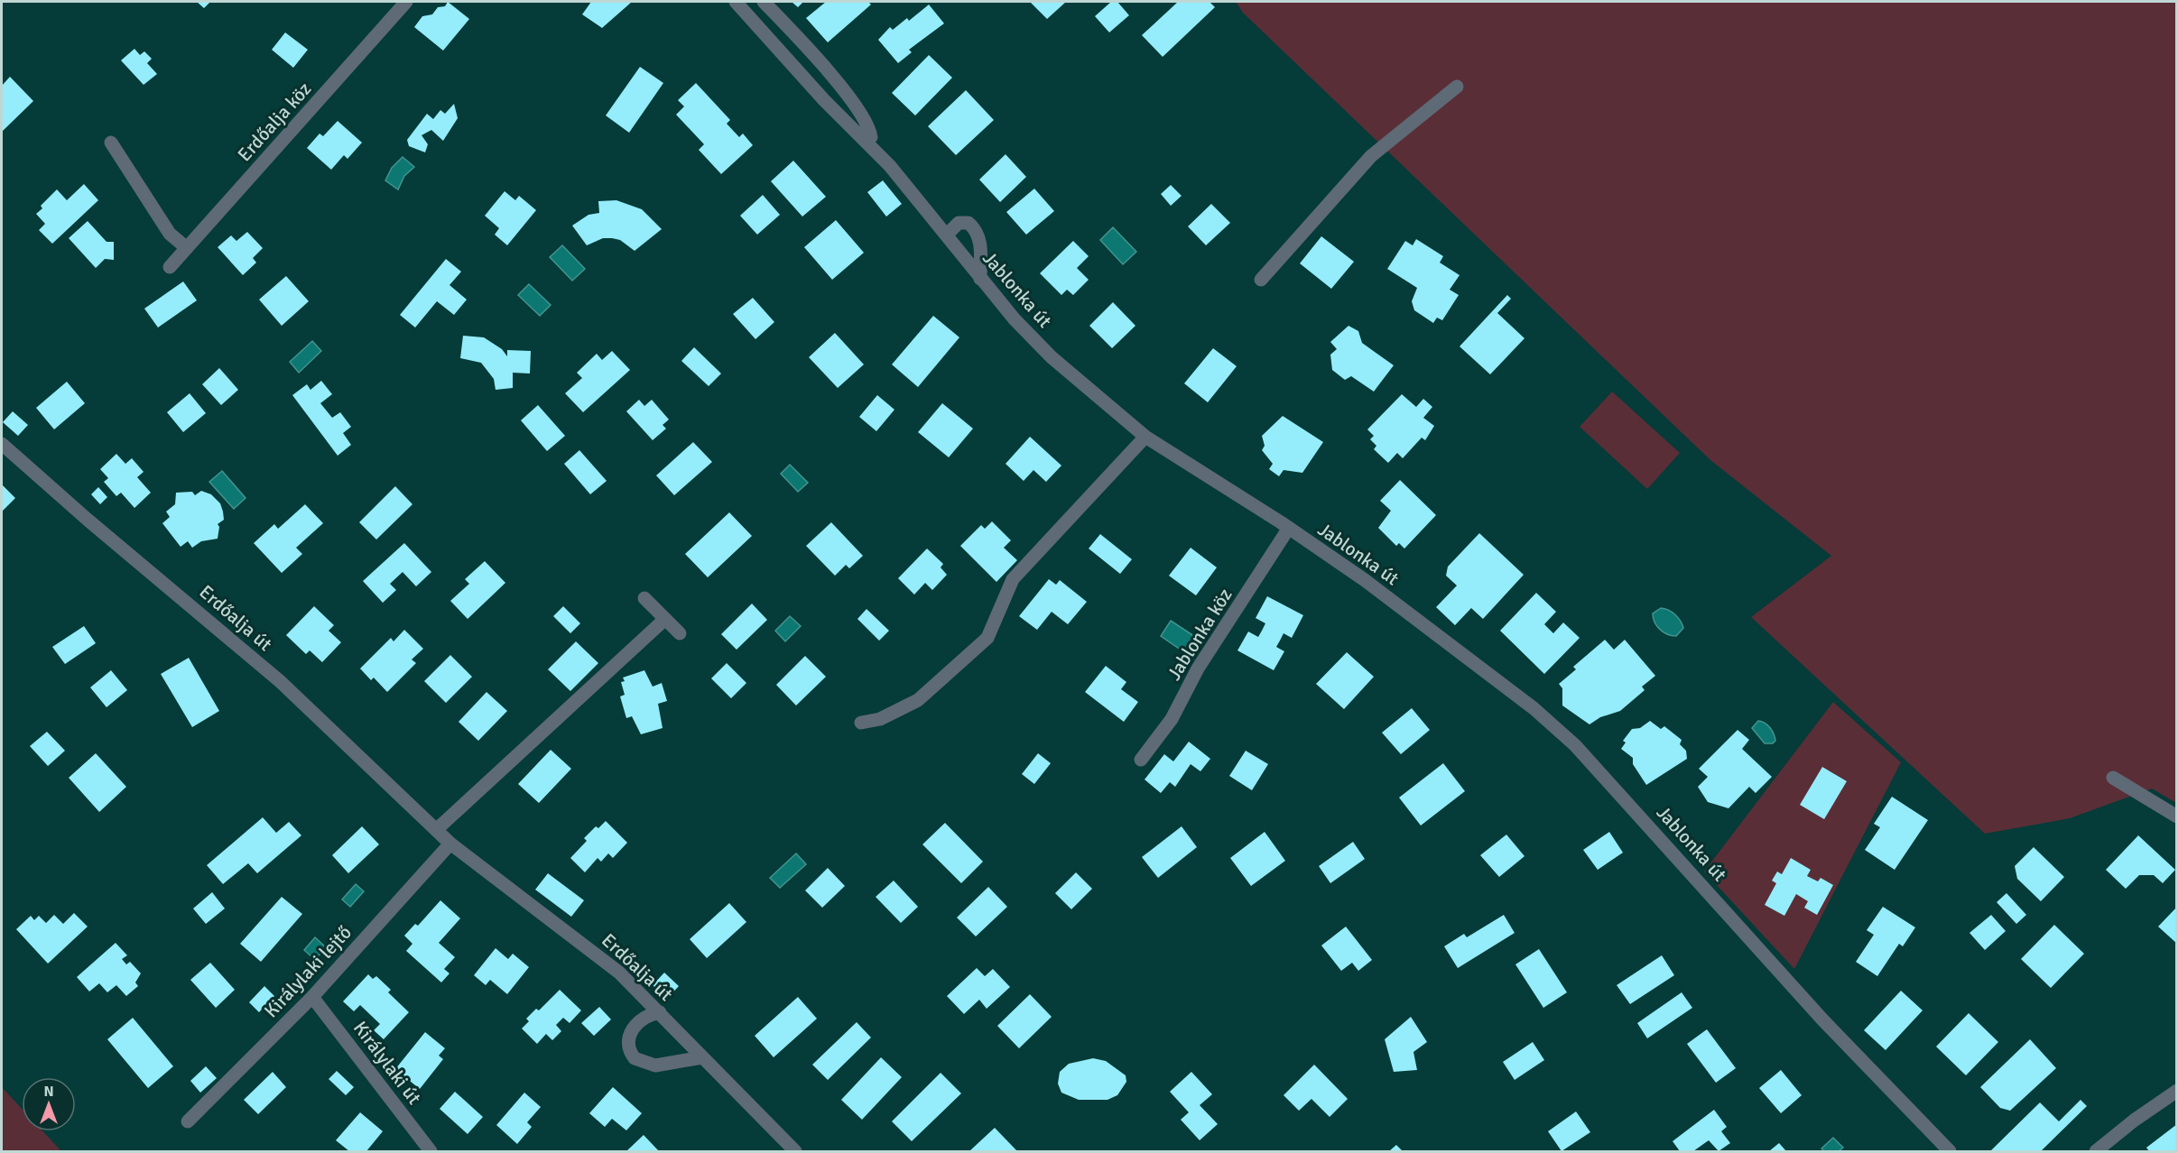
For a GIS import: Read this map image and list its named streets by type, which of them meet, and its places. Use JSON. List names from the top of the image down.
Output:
{
  "streets": {
    "street": [
      "Erdőalja köz",
      "Jablonka út",
      "Erdőalja út",
      "Jablonka köz",
      "Királylaki lejtő",
      "Királylaki út"
    ]
  },
  "crossings": [
    ["Jablonka út", "Jablonka köz"],
    ["Erdőalja út", "Királylaki lejtő"],
    ["Királylaki lejtő", "Királylaki út"]
  ],
  "north": "top"
}
